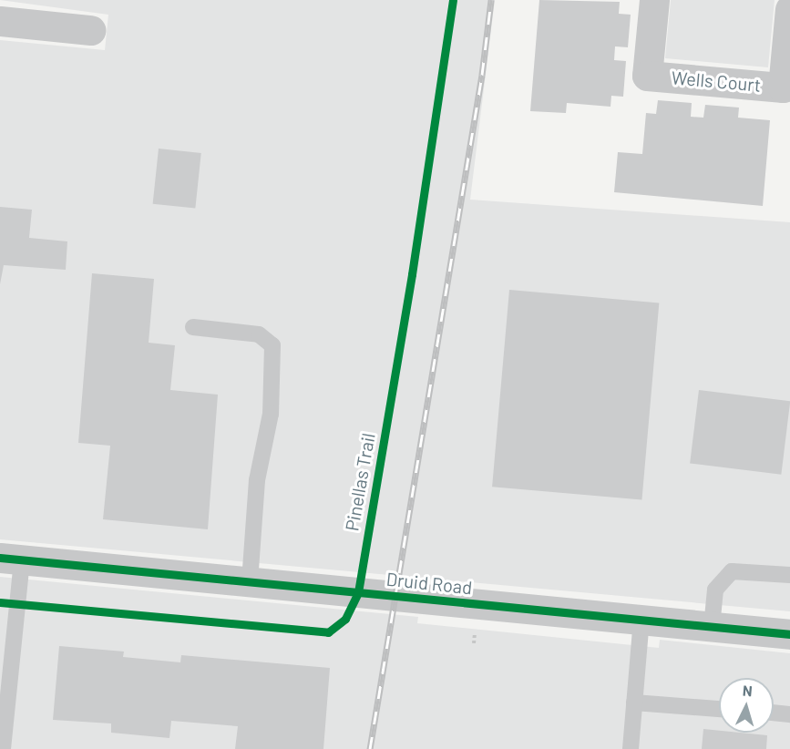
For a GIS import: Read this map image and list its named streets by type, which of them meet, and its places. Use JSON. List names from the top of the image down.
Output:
{
  "streets": {
    "street": ["Wells Court", "Druid Road"],
    "cycle path": ["Pinellas Trail"]
  },
  "north": "top"
}
